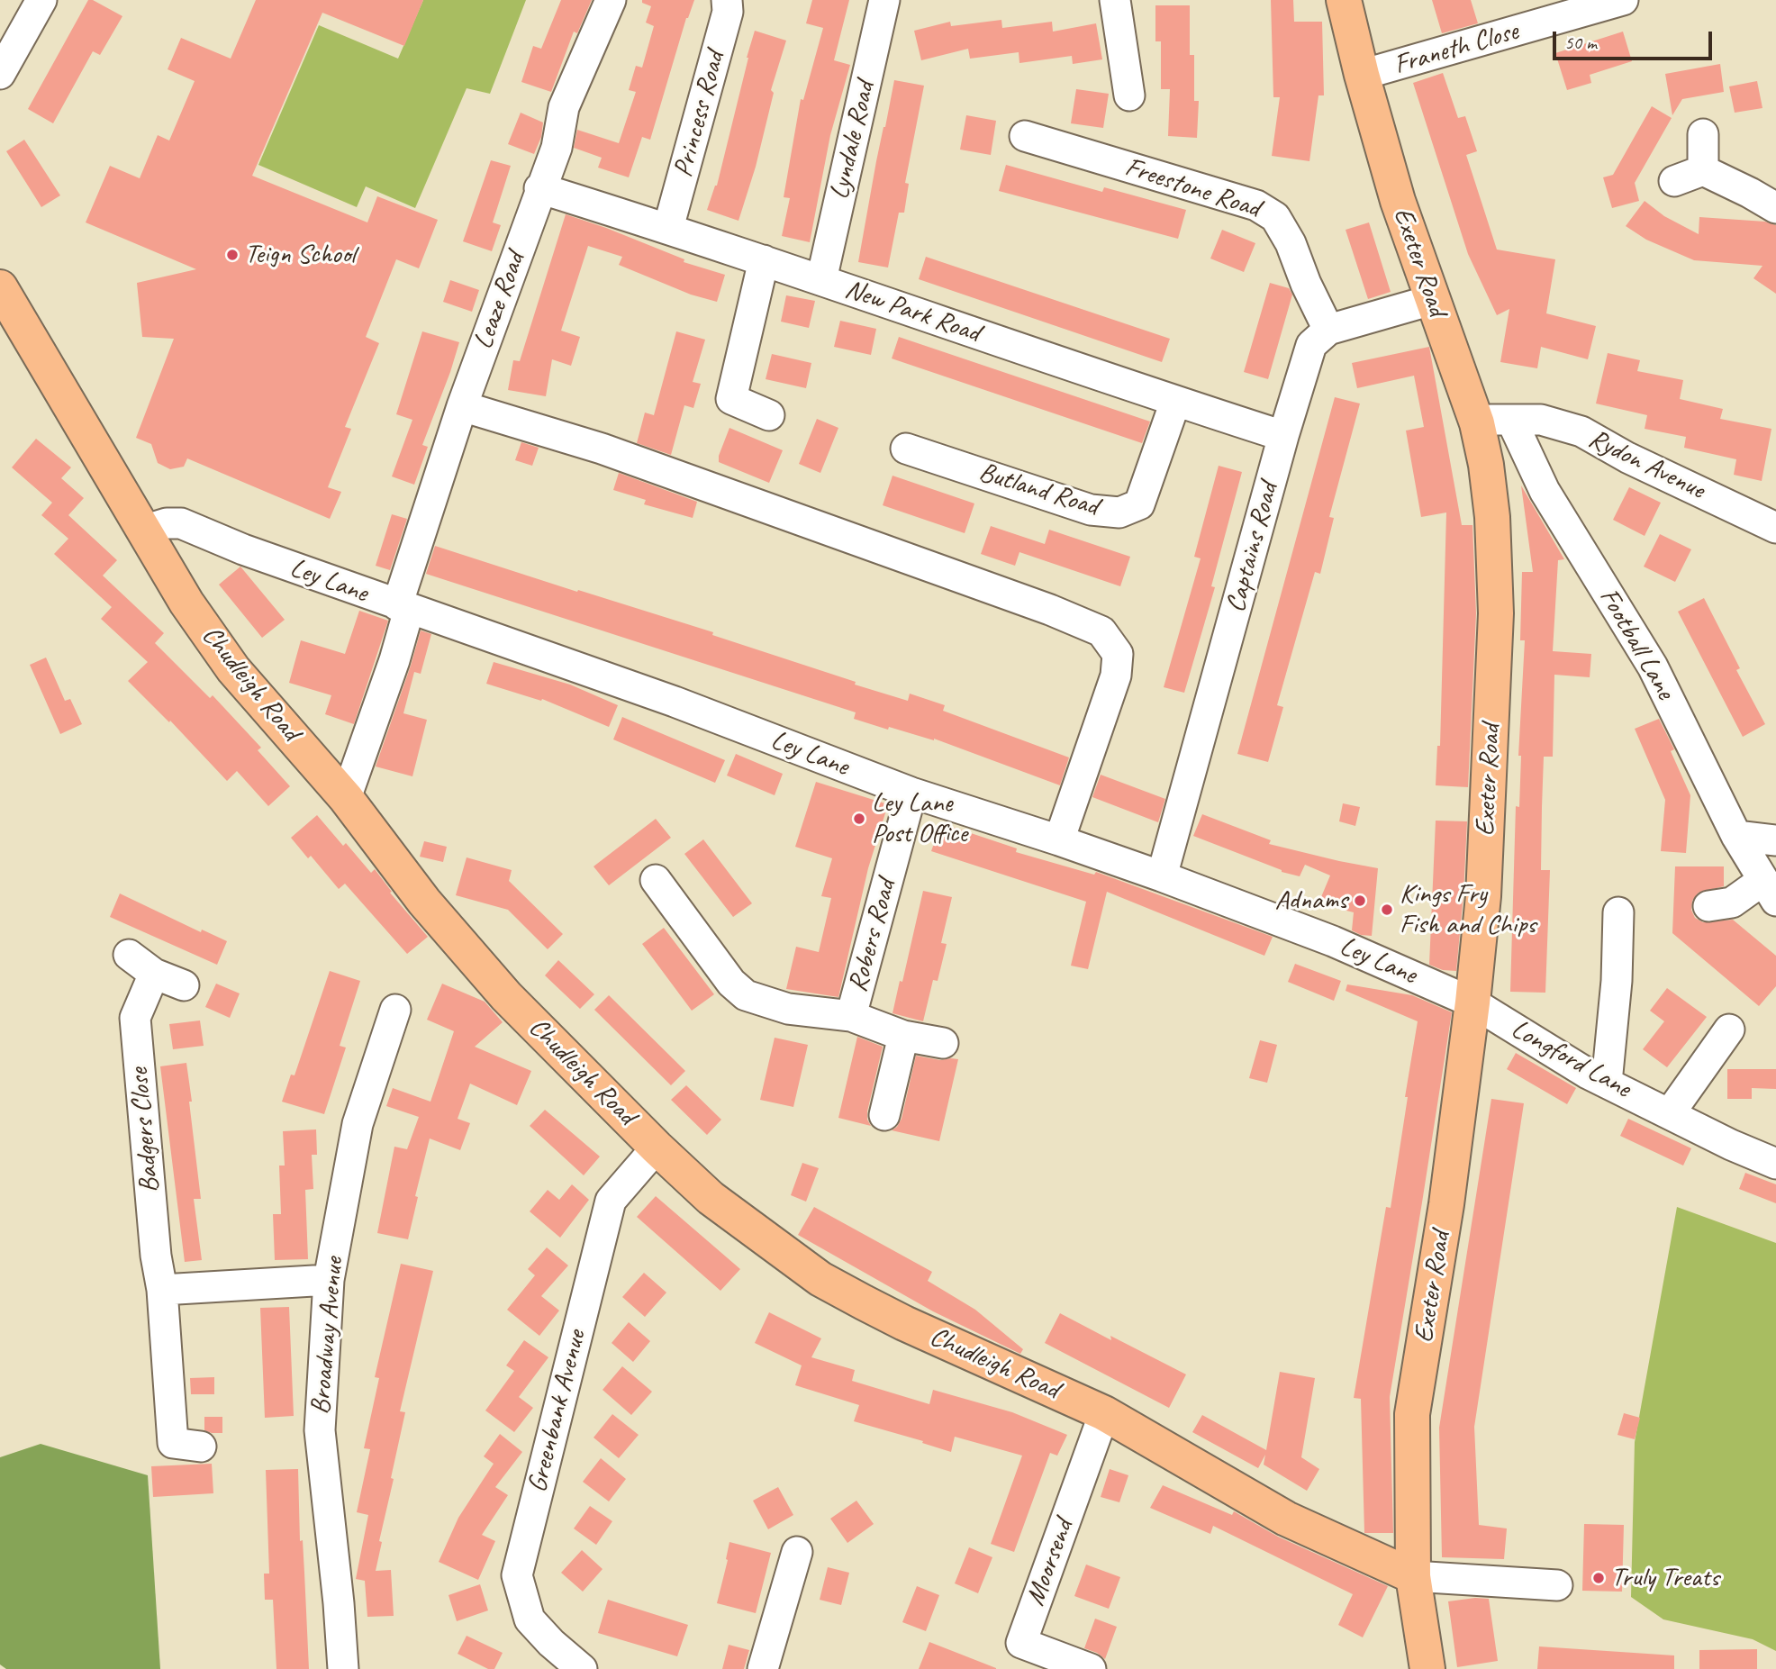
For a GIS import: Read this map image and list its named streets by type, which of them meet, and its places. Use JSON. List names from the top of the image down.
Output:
{
  "streets": {
    "main road": ["Exeter Road", "Chudleigh Road"],
    "street": [
      "Franeth Close",
      "Princess Road",
      "Lyndale Road",
      "Freestone Road",
      "Leaze Road",
      "New Park Road",
      "Rydon Avenue",
      "Butland Road",
      "Captains Road",
      "Ley Lane",
      "Football Lane",
      "Robers Road",
      "Longford Lane",
      "Badgers Close",
      "Broadway Avenue",
      "Greenbank Avenue",
      "Moorsend"
    ]
  },
  "crossings": [
    ["Franeth Close", "Exeter Road"],
    ["Princess Road", "New Park Road"],
    ["Lyndale Road", "New Park Road"],
    ["Freestone Road", "Captains Road"],
    ["Exeter Road", "Ley Lane"],
    ["Exeter Road", "Chudleigh Road"],
    ["Exeter Road", "Longford Lane"],
    ["Leaze Road", "New Park Road"],
    ["Leaze Road", "Ley Lane"],
    ["Leaze Road", "Chudleigh Road"],
    ["New Park Road", "Butland Road"],
    ["New Park Road", "Captains Road"],
    ["Rydon Avenue", "Football Lane"],
    ["Captains Road", "Ley Lane"],
    ["Ley Lane", "Chudleigh Road"],
    ["Ley Lane", "Robers Road"],
    ["Ley Lane", "Longford Lane"],
    ["Chudleigh Road", "Greenbank Avenue"],
    ["Chudleigh Road", "Moorsend"]
  ],
  "places": [
    "Teign School",
    "Ley Lane Post Office",
    "Adnams",
    "Kings Fry Fish and Chips",
    "Truly Treats"
  ],
  "scale_bar": "50 m"
}
